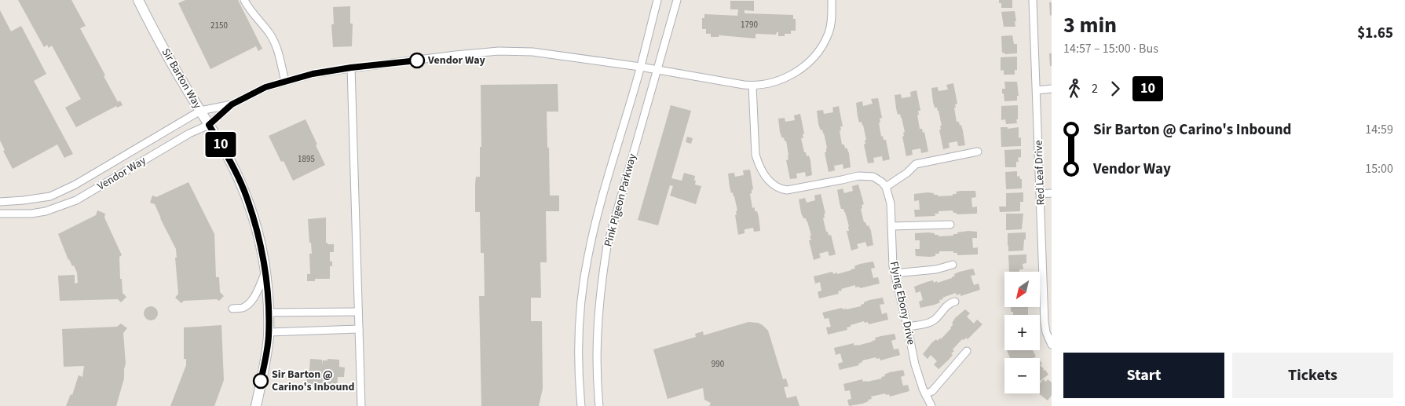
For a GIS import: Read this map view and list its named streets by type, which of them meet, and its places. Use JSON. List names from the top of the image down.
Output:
{
  "streets": {
    "main road": ["Sir Barton Way"],
    "street": [
      "Red Leaf Drive",
      "Vendor Way",
      "Pink Pigeon Parkway",
      "Flying Ebony Drive"
    ]
  },
  "crossings": [
    ["Sir Barton Way", "Vendor Way"],
    ["Vendor Way", "Pink Pigeon Parkway"]
  ],
  "places": ["Vendor Way", "Sir Barton @ Carino's Inbound"],
  "lines": ["bus line 10"],
  "house_numbers": [
    "1790",
    "2150",
    "1895",
    "990"
  ],
  "north": "bottom left",
  "page": {
    "on_map": "10",
    "heading": ["3 min", "14:57 – 15:00 · Bus", "$1.65"],
    "legs": ["2", "10"],
    "list": [
      {
        "name": "Sir Barton @ Carino's Inbound",
        "value": "14:59"
      },
      {
        "name": "Vendor Way",
        "value": "15:00"
      }
    ],
    "map_buttons": ["+", "−"],
    "buttons": ["Start", "Tickets"]
  }
}
